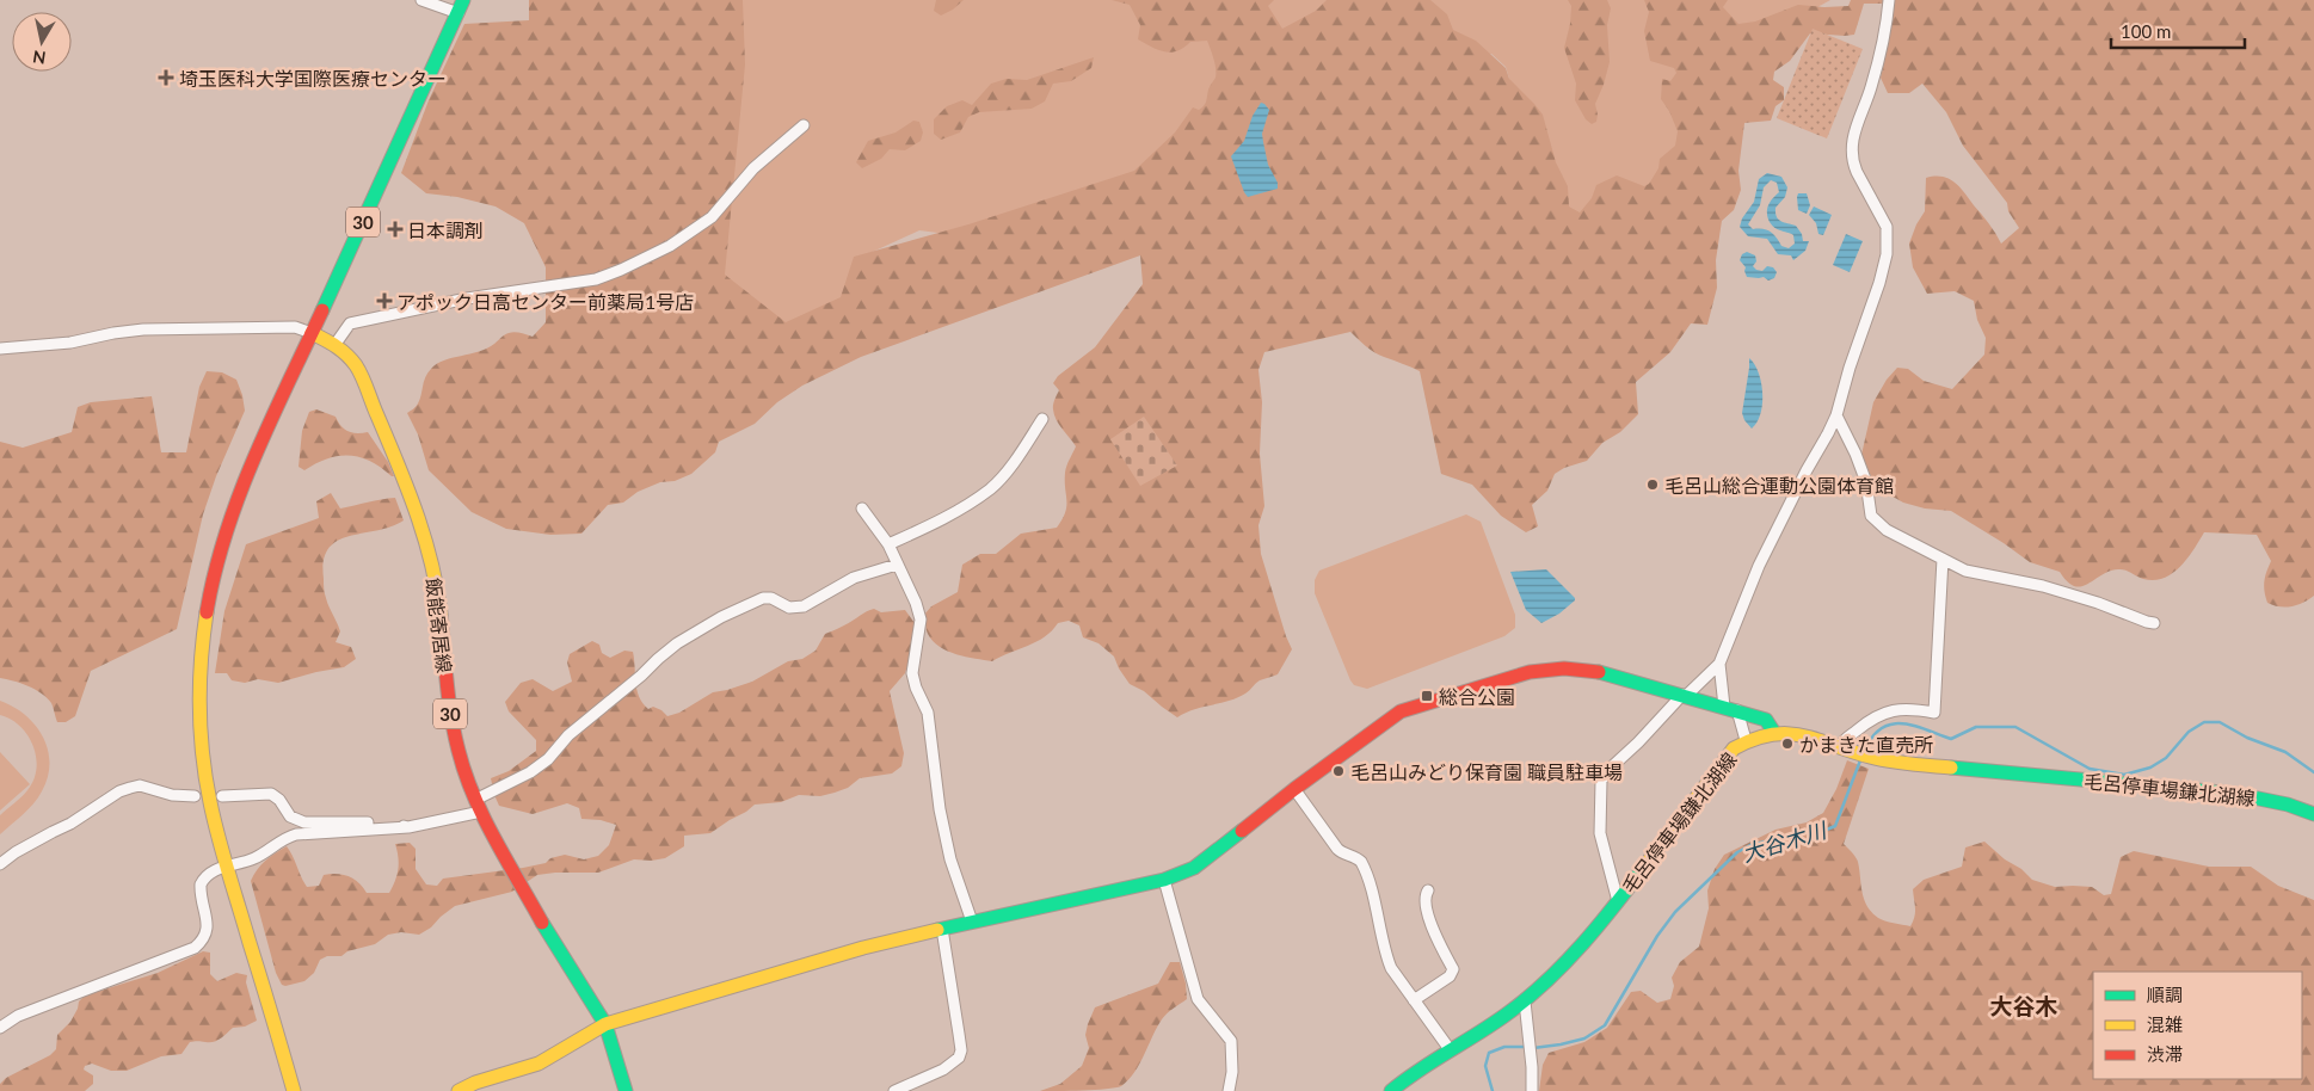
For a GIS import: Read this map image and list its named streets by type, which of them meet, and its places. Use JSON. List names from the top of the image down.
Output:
{
  "streets": {
    "main road": ["30", "飯能寄居線", "毛呂停車場鎌北湖線"]
  },
  "crossings": [
    ["30", "飯能寄居線"]
  ],
  "districts": ["大谷木"],
  "water": ["大谷木川"],
  "places": {
    "health": ["埼玉医科大学国際医療センター", "日本調剤", "アポック日高センター前薬局1号店"],
    "other": ["毛呂山総合運動公園体育館", "かまきた直売所", "毛呂山みどり保育園 職員駐車場"],
    "transit": ["総合公園"]
  },
  "legend": ["順調", "混雑", "渋滞"],
  "scale_bar": "100 m",
  "north": "bottom"
}
